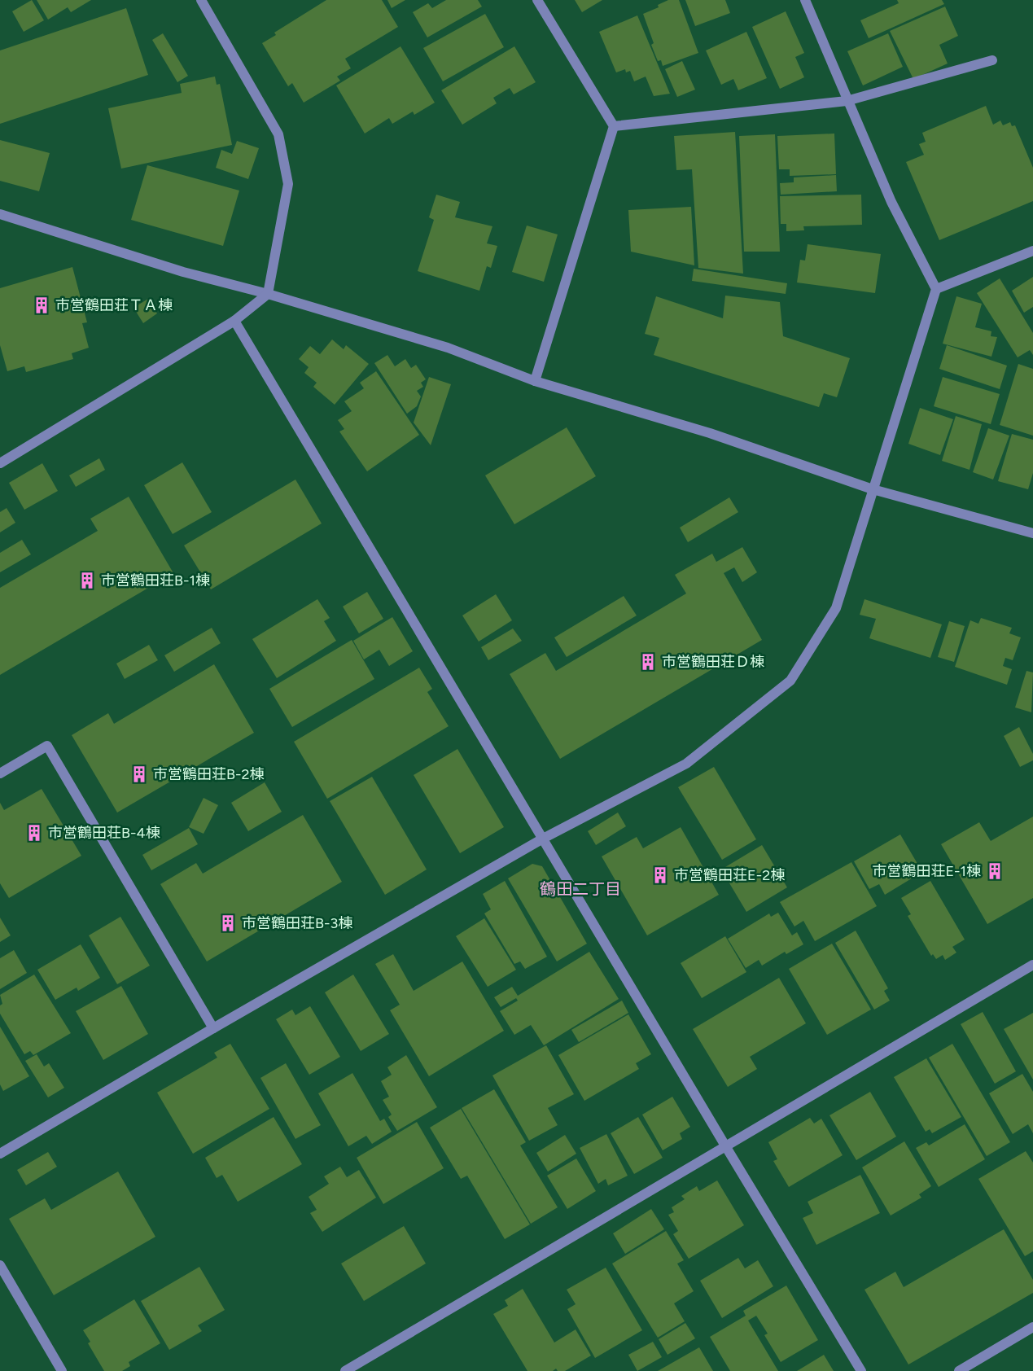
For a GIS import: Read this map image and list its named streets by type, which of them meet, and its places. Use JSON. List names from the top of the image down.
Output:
{
  "districts": ["鶴田二丁目"],
  "places": {
    "building": [
      "市営鶴田荘ＴＡ棟",
      "市営鶴田荘B-1棟",
      "市営鶴田荘Ｄ棟",
      "市営鶴田荘B-2棟",
      "市営鶴田荘B-4棟",
      "市営鶴田荘E-1棟",
      "市営鶴田荘E-2棟",
      "市営鶴田荘B-3棟"
    ]
  }
}
